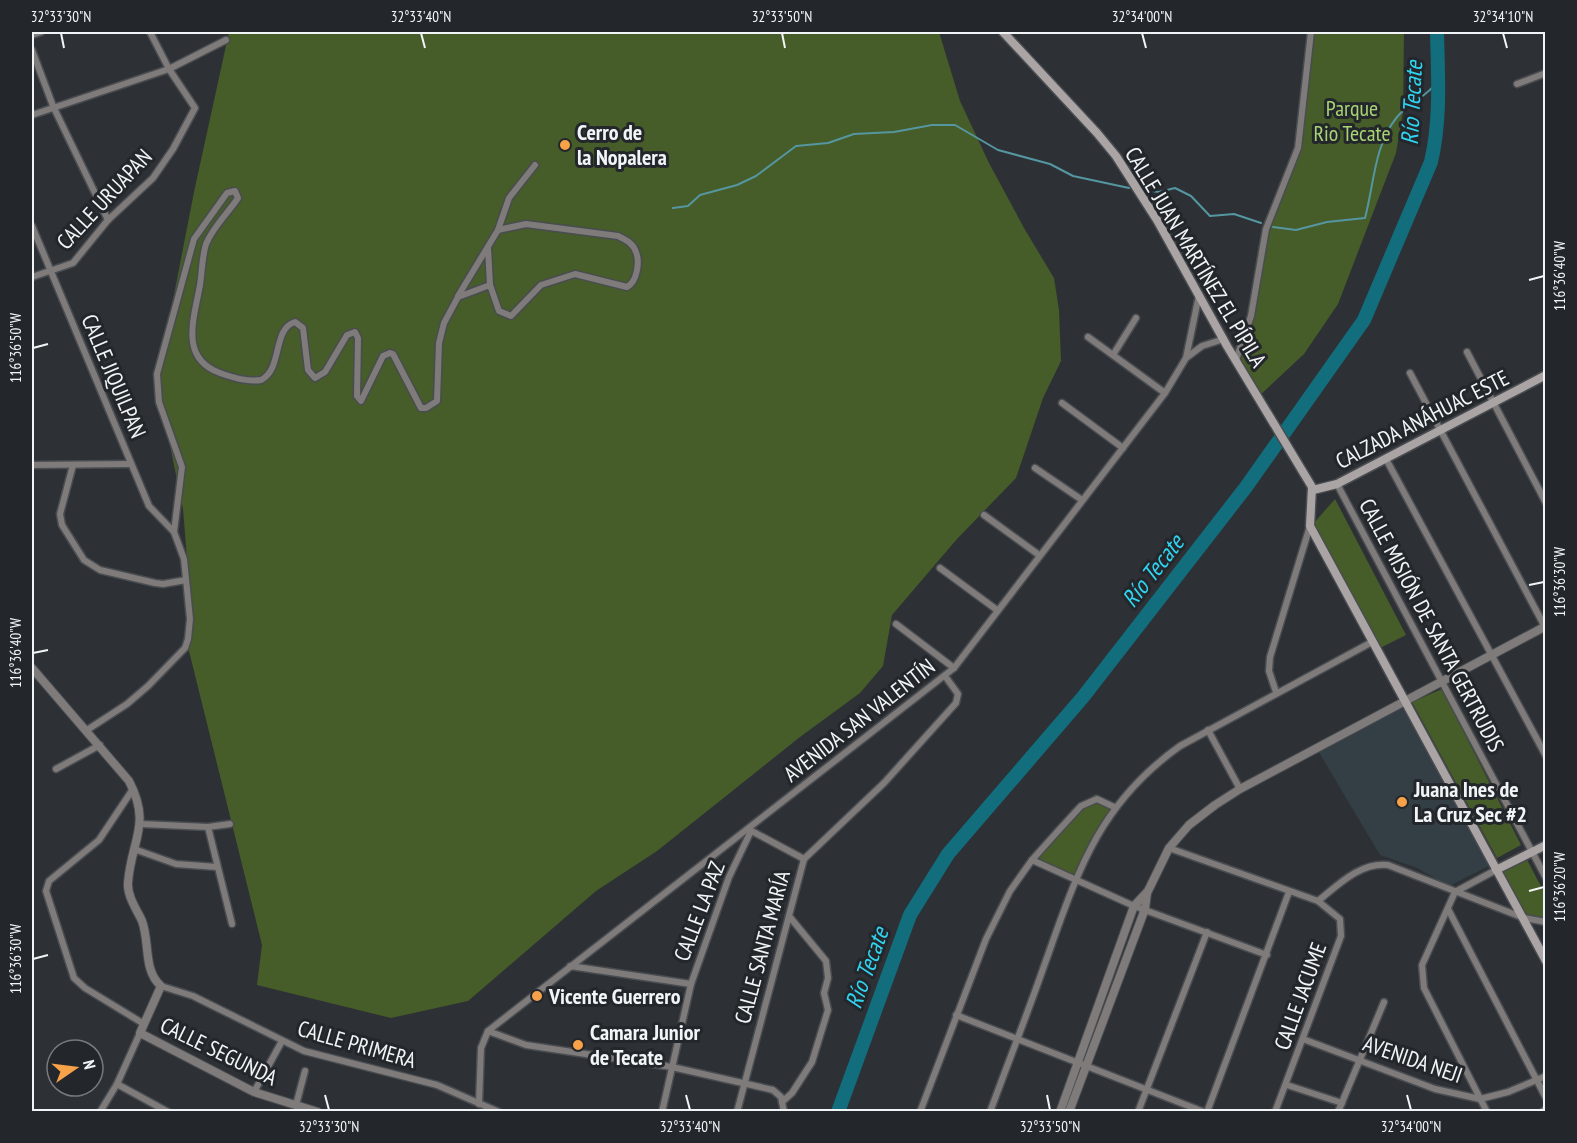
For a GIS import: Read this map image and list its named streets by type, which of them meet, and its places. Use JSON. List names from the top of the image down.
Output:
{
  "streets": {
    "main road": ["CALLE JUAN MARTÍNEZ EL PÍPILA", "CALZADA ANÁHUAC ESTE"],
    "street": [
      "CALLE URUAPAN",
      "CALLE JIQUILPAN",
      "CALLE MISIÓN DE SANTA GERTRUDIS",
      "AVENIDA SAN VALENTÍN",
      "CALLE LA PAZ",
      "CALLE SANTA MARÍA",
      "CALLE JACUME",
      "CALLE PRIMERA",
      "CALLE SEGUNDA",
      "AVENIDA NEJI"
    ]
  },
  "crossings": [
    ["CALLE URUAPAN", "CALLE JIQUILPAN"],
    ["CALLE JUAN MARTÍNEZ EL PÍPILA", "CALZADA ANÁHUAC ESTE"],
    ["CALLE JUAN MARTÍNEZ EL PÍPILA", "AVENIDA SAN VALENTÍN"],
    ["CALZADA ANÁHUAC ESTE", "CALLE MISIÓN DE SANTA GERTRUDIS"],
    ["AVENIDA SAN VALENTÍN", "CALLE LA PAZ"],
    ["AVENIDA SAN VALENTÍN", "CALLE SANTA MARÍA"],
    ["CALLE JACUME", "AVENIDA NEJI"]
  ],
  "water": ["Río Tecate"],
  "parks": ["Parque Rio Tecate"],
  "places": [
    "Cerro de la Nopalera",
    "Juana Ines de La Cruz Sec #2",
    "Vicente Guerrero",
    "Camara Junior de Tecate"
  ],
  "north": "right",
  "coordinates": [
    "32°33'30\"N",
    "32°33'40\"N",
    "32°33'50\"N",
    "32°34'00\"N",
    "32°34'10\"N",
    "116°36'40\"W",
    "116°36'50\"W",
    "116°36'30\"W",
    "116°36'20\"W"
  ]
}
